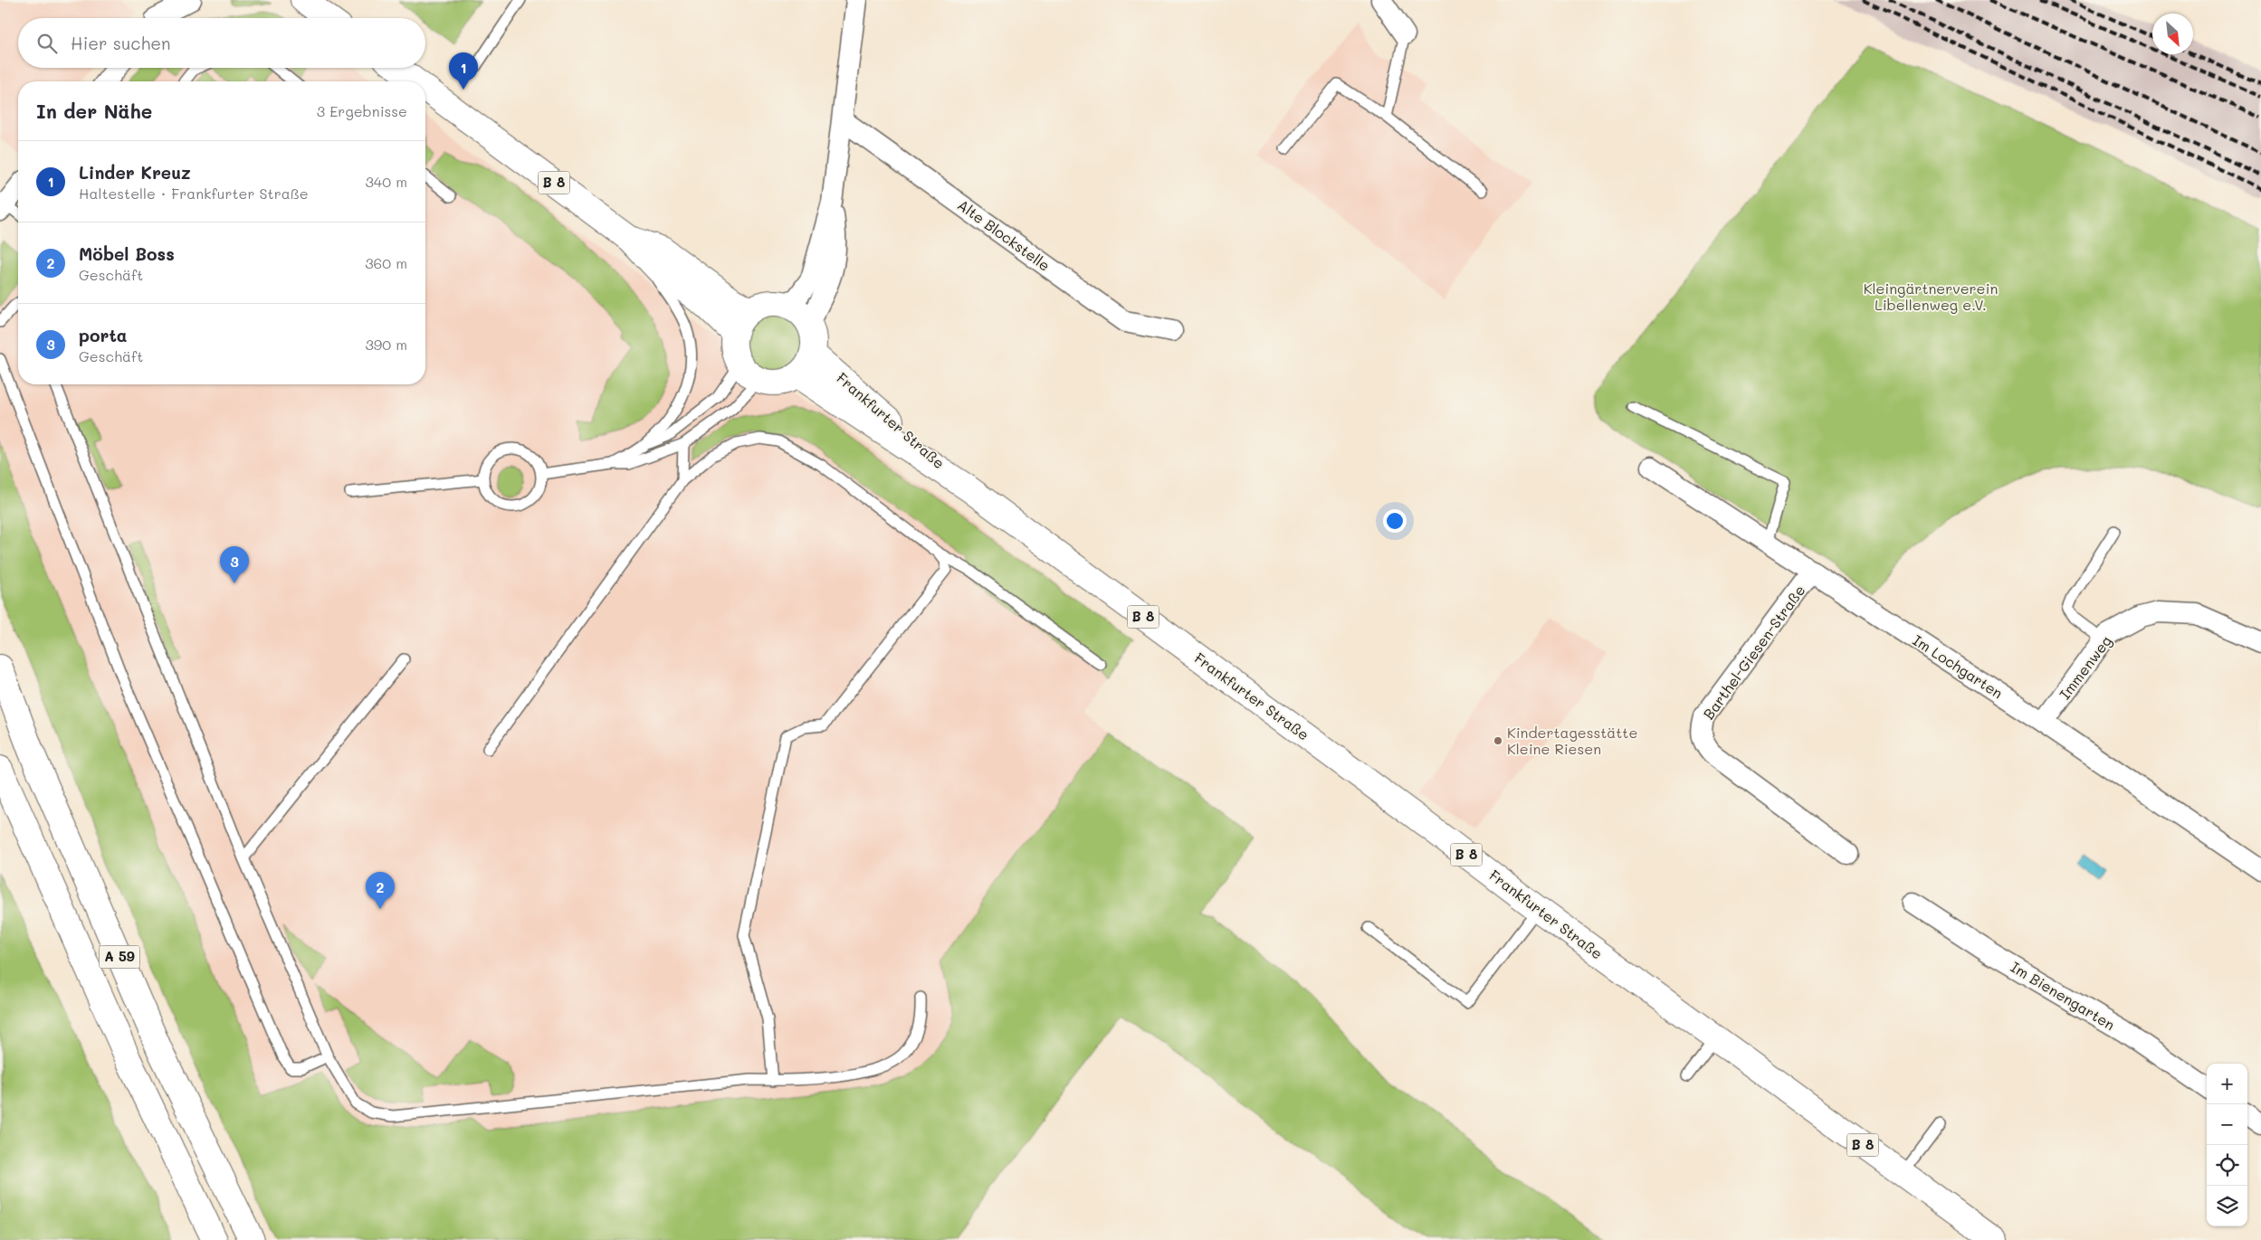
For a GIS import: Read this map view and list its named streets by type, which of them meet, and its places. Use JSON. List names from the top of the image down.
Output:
{
  "streets": {
    "main road": ["B 8", "Frankfurter Straße", "A 59"],
    "street": [
      "Alte Blockstelle",
      "Barthel-Giesen-Straße",
      "Im Lochgarten",
      "Immenweg",
      "Im Bienengarten"
    ]
  },
  "crossings": [
    ["B 8", "Frankfurter Straße"],
    ["Barthel-Giesen-Straße", "Im Lochgarten"],
    ["Im Lochgarten", "Immenweg"]
  ],
  "parks": ["Kleingärtnerverein Libellenweg e.V."],
  "places": ["Kindertagesstätte Kleine Riesen"],
  "north": "bottom right",
  "page": {
    "search": "Hier suchen",
    "pins": ["1", "3", "2"],
    "heading": ["In der Nähe", "3 Ergebnisse"],
    "list": [
      {
        "mark": "1",
        "name": "Linder Kreuz",
        "note": "Haltestelle · Frankfurter Straße",
        "value": "340 m"
      },
      {
        "mark": "2",
        "name": "Möbel Boss",
        "note": "Geschäft",
        "value": "360 m"
      },
      {
        "mark": "3",
        "name": "porta",
        "note": "Geschäft",
        "value": "390 m"
      }
    ],
    "map_buttons": ["+", "−"]
  }
}
